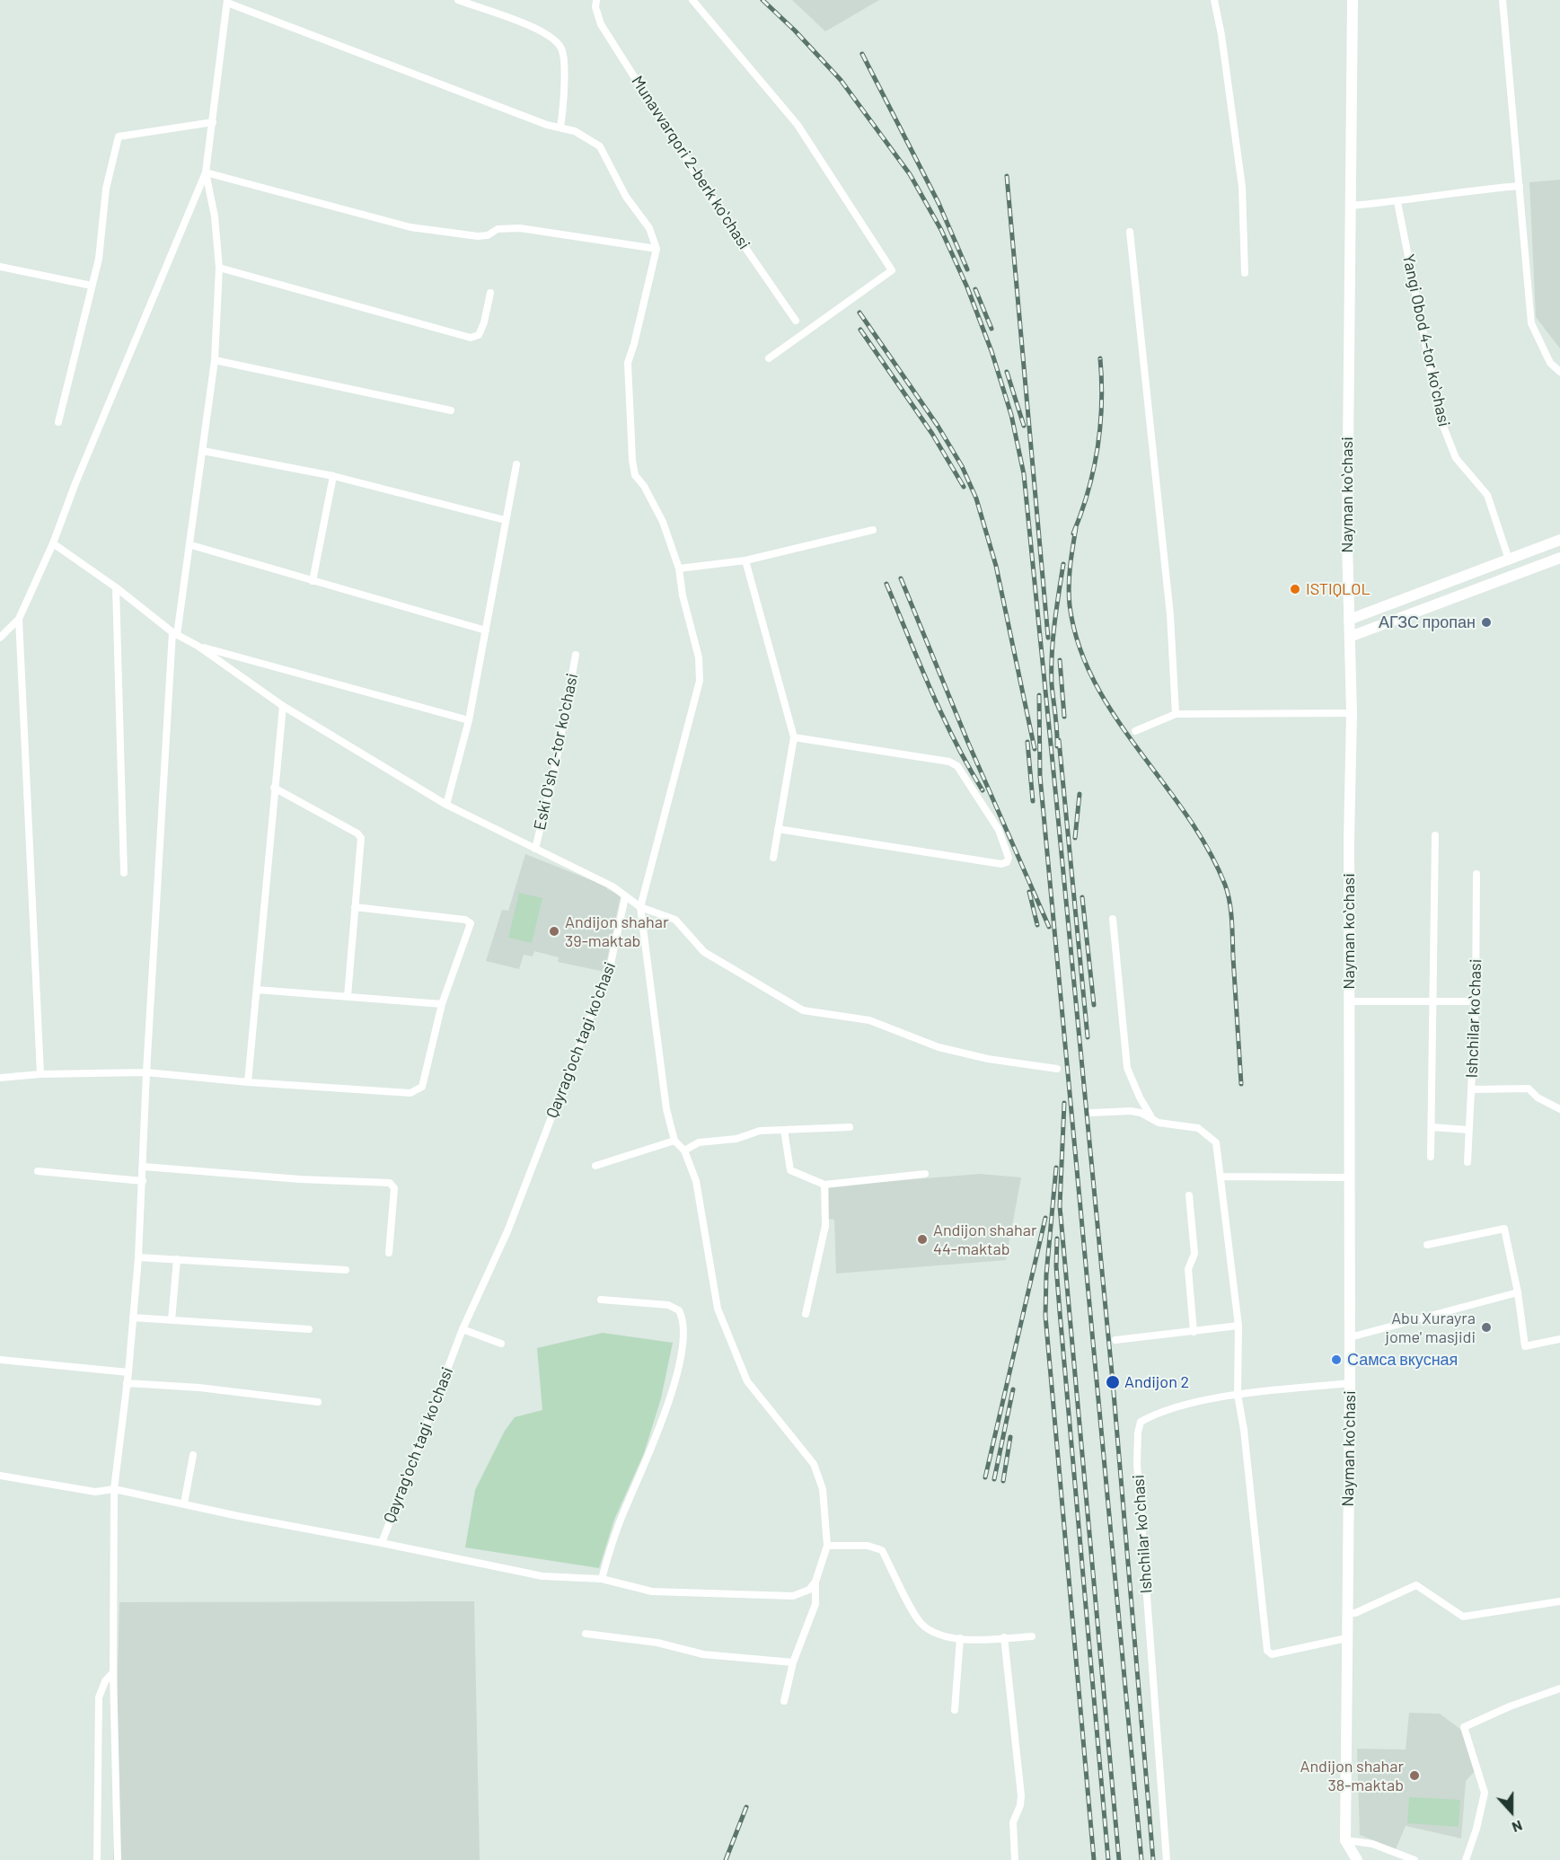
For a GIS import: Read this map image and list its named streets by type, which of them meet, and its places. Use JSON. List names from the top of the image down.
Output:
{
  "streets": {
    "main road": ["Nayman koʻchasi"],
    "street": [
      "Munavvarqori 2-berk koʻchasi",
      "Yangi Obod 4-tor koʻchasi",
      "Eski Oʻsh 2-tor koʻchasi",
      "Ishchilar koʻchasi",
      "Qayragʻoch tagi koʻchasi"
    ]
  },
  "crossings": [
    ["Nayman koʻchasi", "Ishchilar koʻchasi"]
  ],
  "places": [
    "ISTIQLOL",
    "АГЗС пропан",
    "Andijon shahar 39-maktab",
    "Andijon shahar 44-maktab",
    "Abu Xurayra jome' masjidi",
    "Самса вкусная",
    "Andijon 2",
    "Andijon shahar 38-maktab"
  ],
  "north": "bottom"
}
